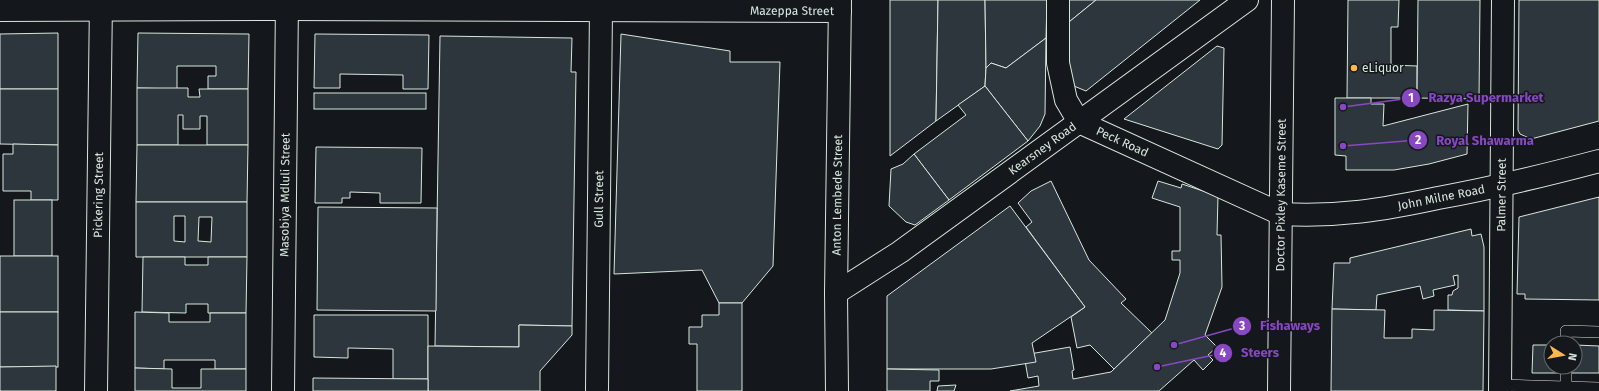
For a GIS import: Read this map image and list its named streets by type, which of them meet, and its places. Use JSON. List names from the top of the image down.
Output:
{
  "streets": {
    "street": [
      "Mazeppa Street",
      "Peck Road",
      "Kearsney Road",
      "Pickering Street",
      "Anton Lembede Street",
      "Masobiya Mdluli Street",
      "Doctor Pixley Kaseme Street",
      "Palmer Street",
      "John Milne Road",
      "Gull Street"
    ]
  },
  "crossings": [
    ["Mazeppa Street", "Pickering Street"],
    ["Mazeppa Street", "Anton Lembede Street"],
    ["Mazeppa Street", "Masobiya Mdluli Street"],
    ["Mazeppa Street", "Gull Street"],
    ["Peck Road", "Kearsney Road"],
    ["Peck Road", "Doctor Pixley Kaseme Street"],
    ["Peck Road", "John Milne Road"],
    ["Kearsney Road", "Anton Lembede Street"],
    ["Doctor Pixley Kaseme Street", "John Milne Road"],
    ["Palmer Street", "John Milne Road"]
  ],
  "places": [
    "eLiquor",
    "Razya Supermarket",
    "Royal Shawarma",
    "Fishaways",
    "Steers"
  ],
  "north": "right"
}
